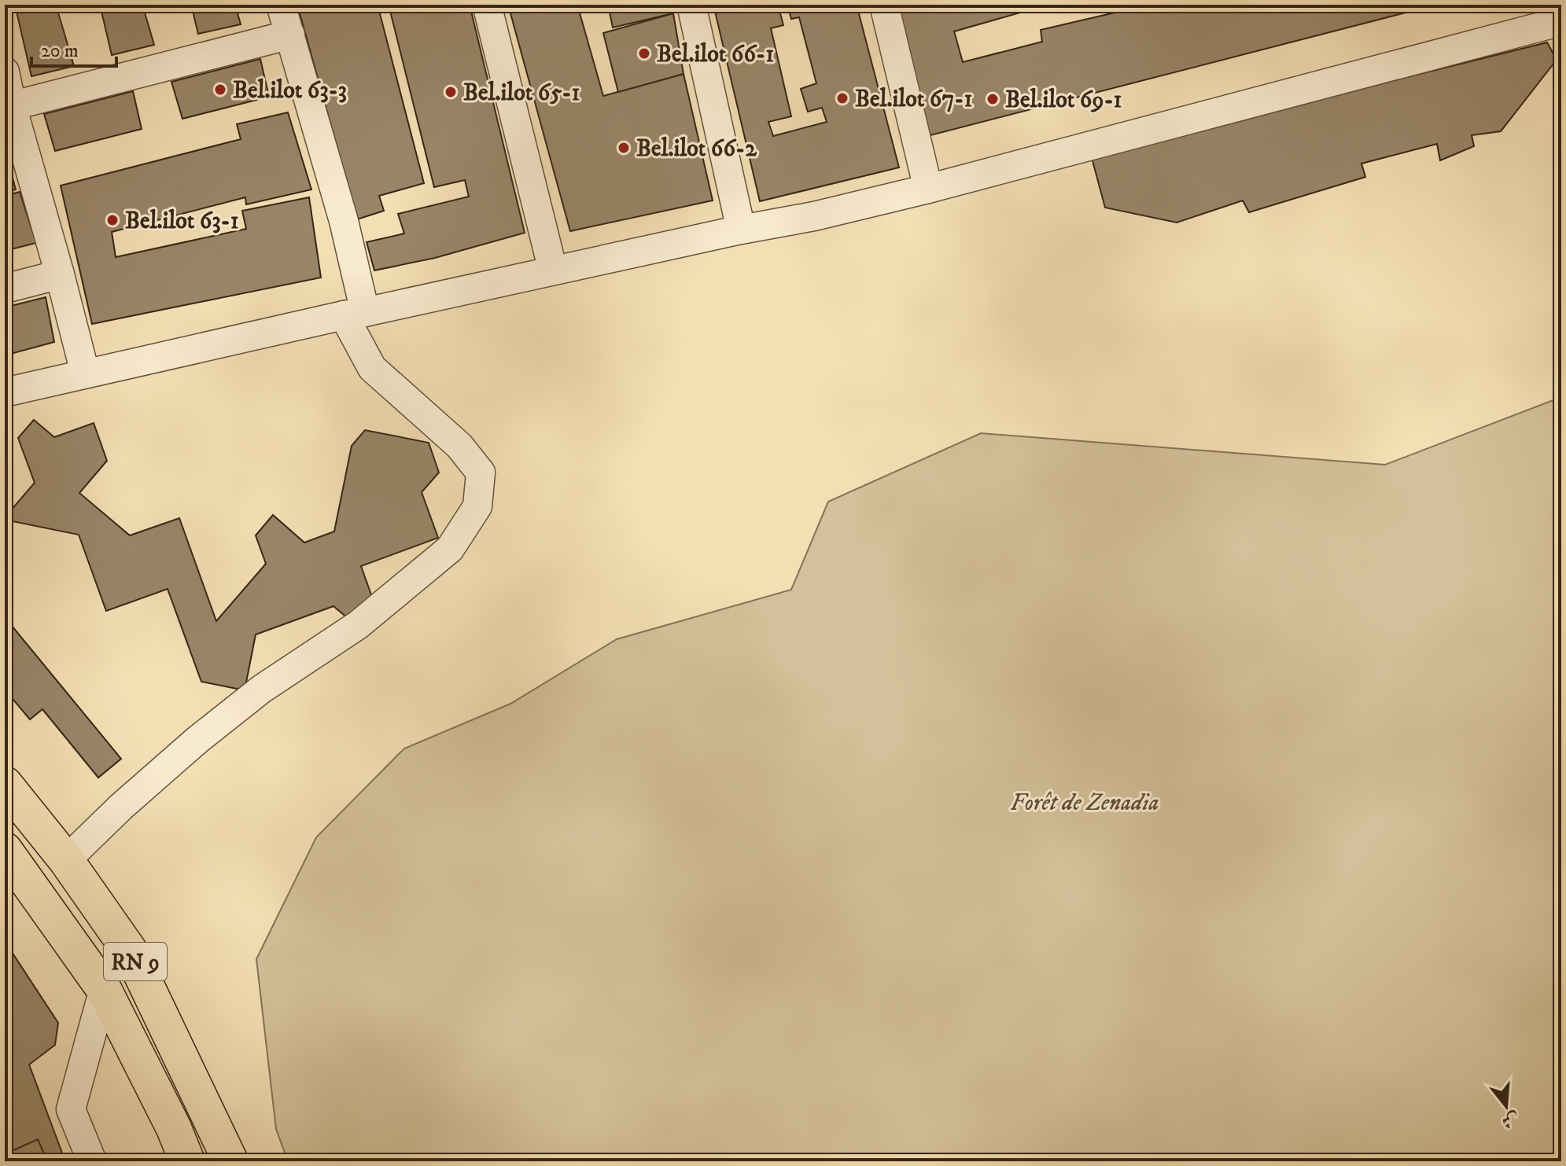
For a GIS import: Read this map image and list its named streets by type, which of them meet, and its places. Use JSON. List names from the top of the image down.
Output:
{
  "streets": {
    "main road": ["RN 9"]
  },
  "parks": ["Forêt de Zenadia"],
  "places": [
    "Bel.ilot 66-1",
    "Bel.ilot 63-3",
    "Bel.ilot 65-1",
    "Bel.ilot 67-1",
    "Bel.ilot 69-1",
    "Bel.ilot 66-2",
    "Bel.ilot 63-1"
  ],
  "scale_bar": "20 m",
  "north": "bottom"
}
